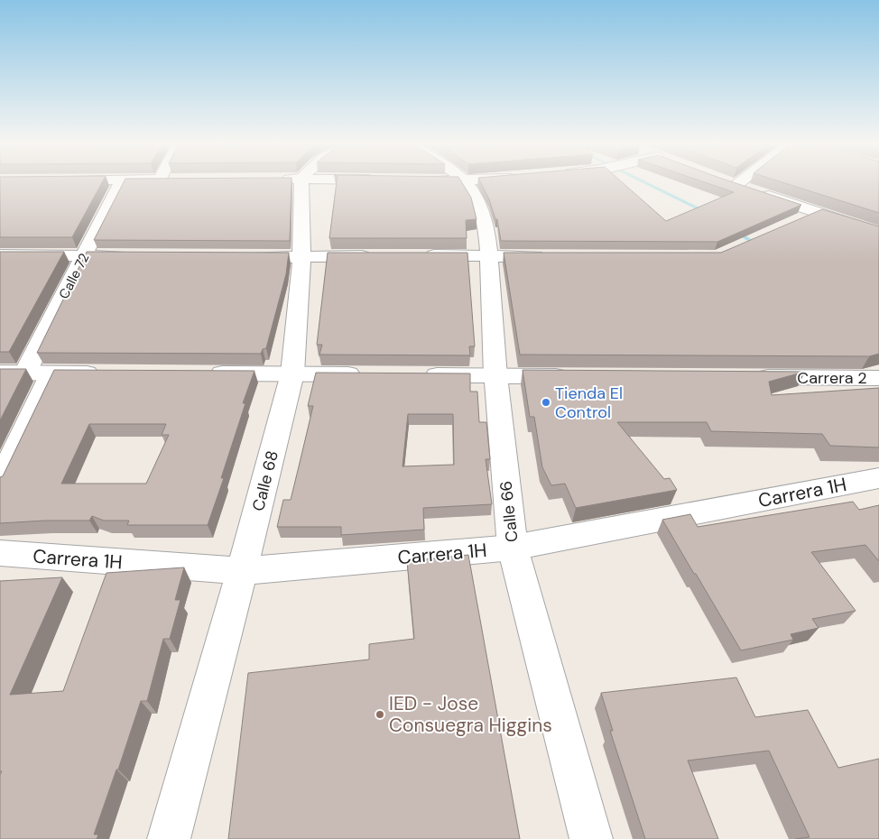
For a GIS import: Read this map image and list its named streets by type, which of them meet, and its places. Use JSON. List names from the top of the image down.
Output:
{
  "streets": {
    "street": [
      "Calle 72",
      "Carrera 2",
      "Calle 68",
      "Carrera 1H",
      "Calle 66"
    ]
  },
  "crossings": [
    ["Calle 68", "Carrera 1H"],
    ["Carrera 1H", "Calle 66"]
  ],
  "places": ["Tienda El Control", "IED - Jose Consuegra Higgins"]
}
